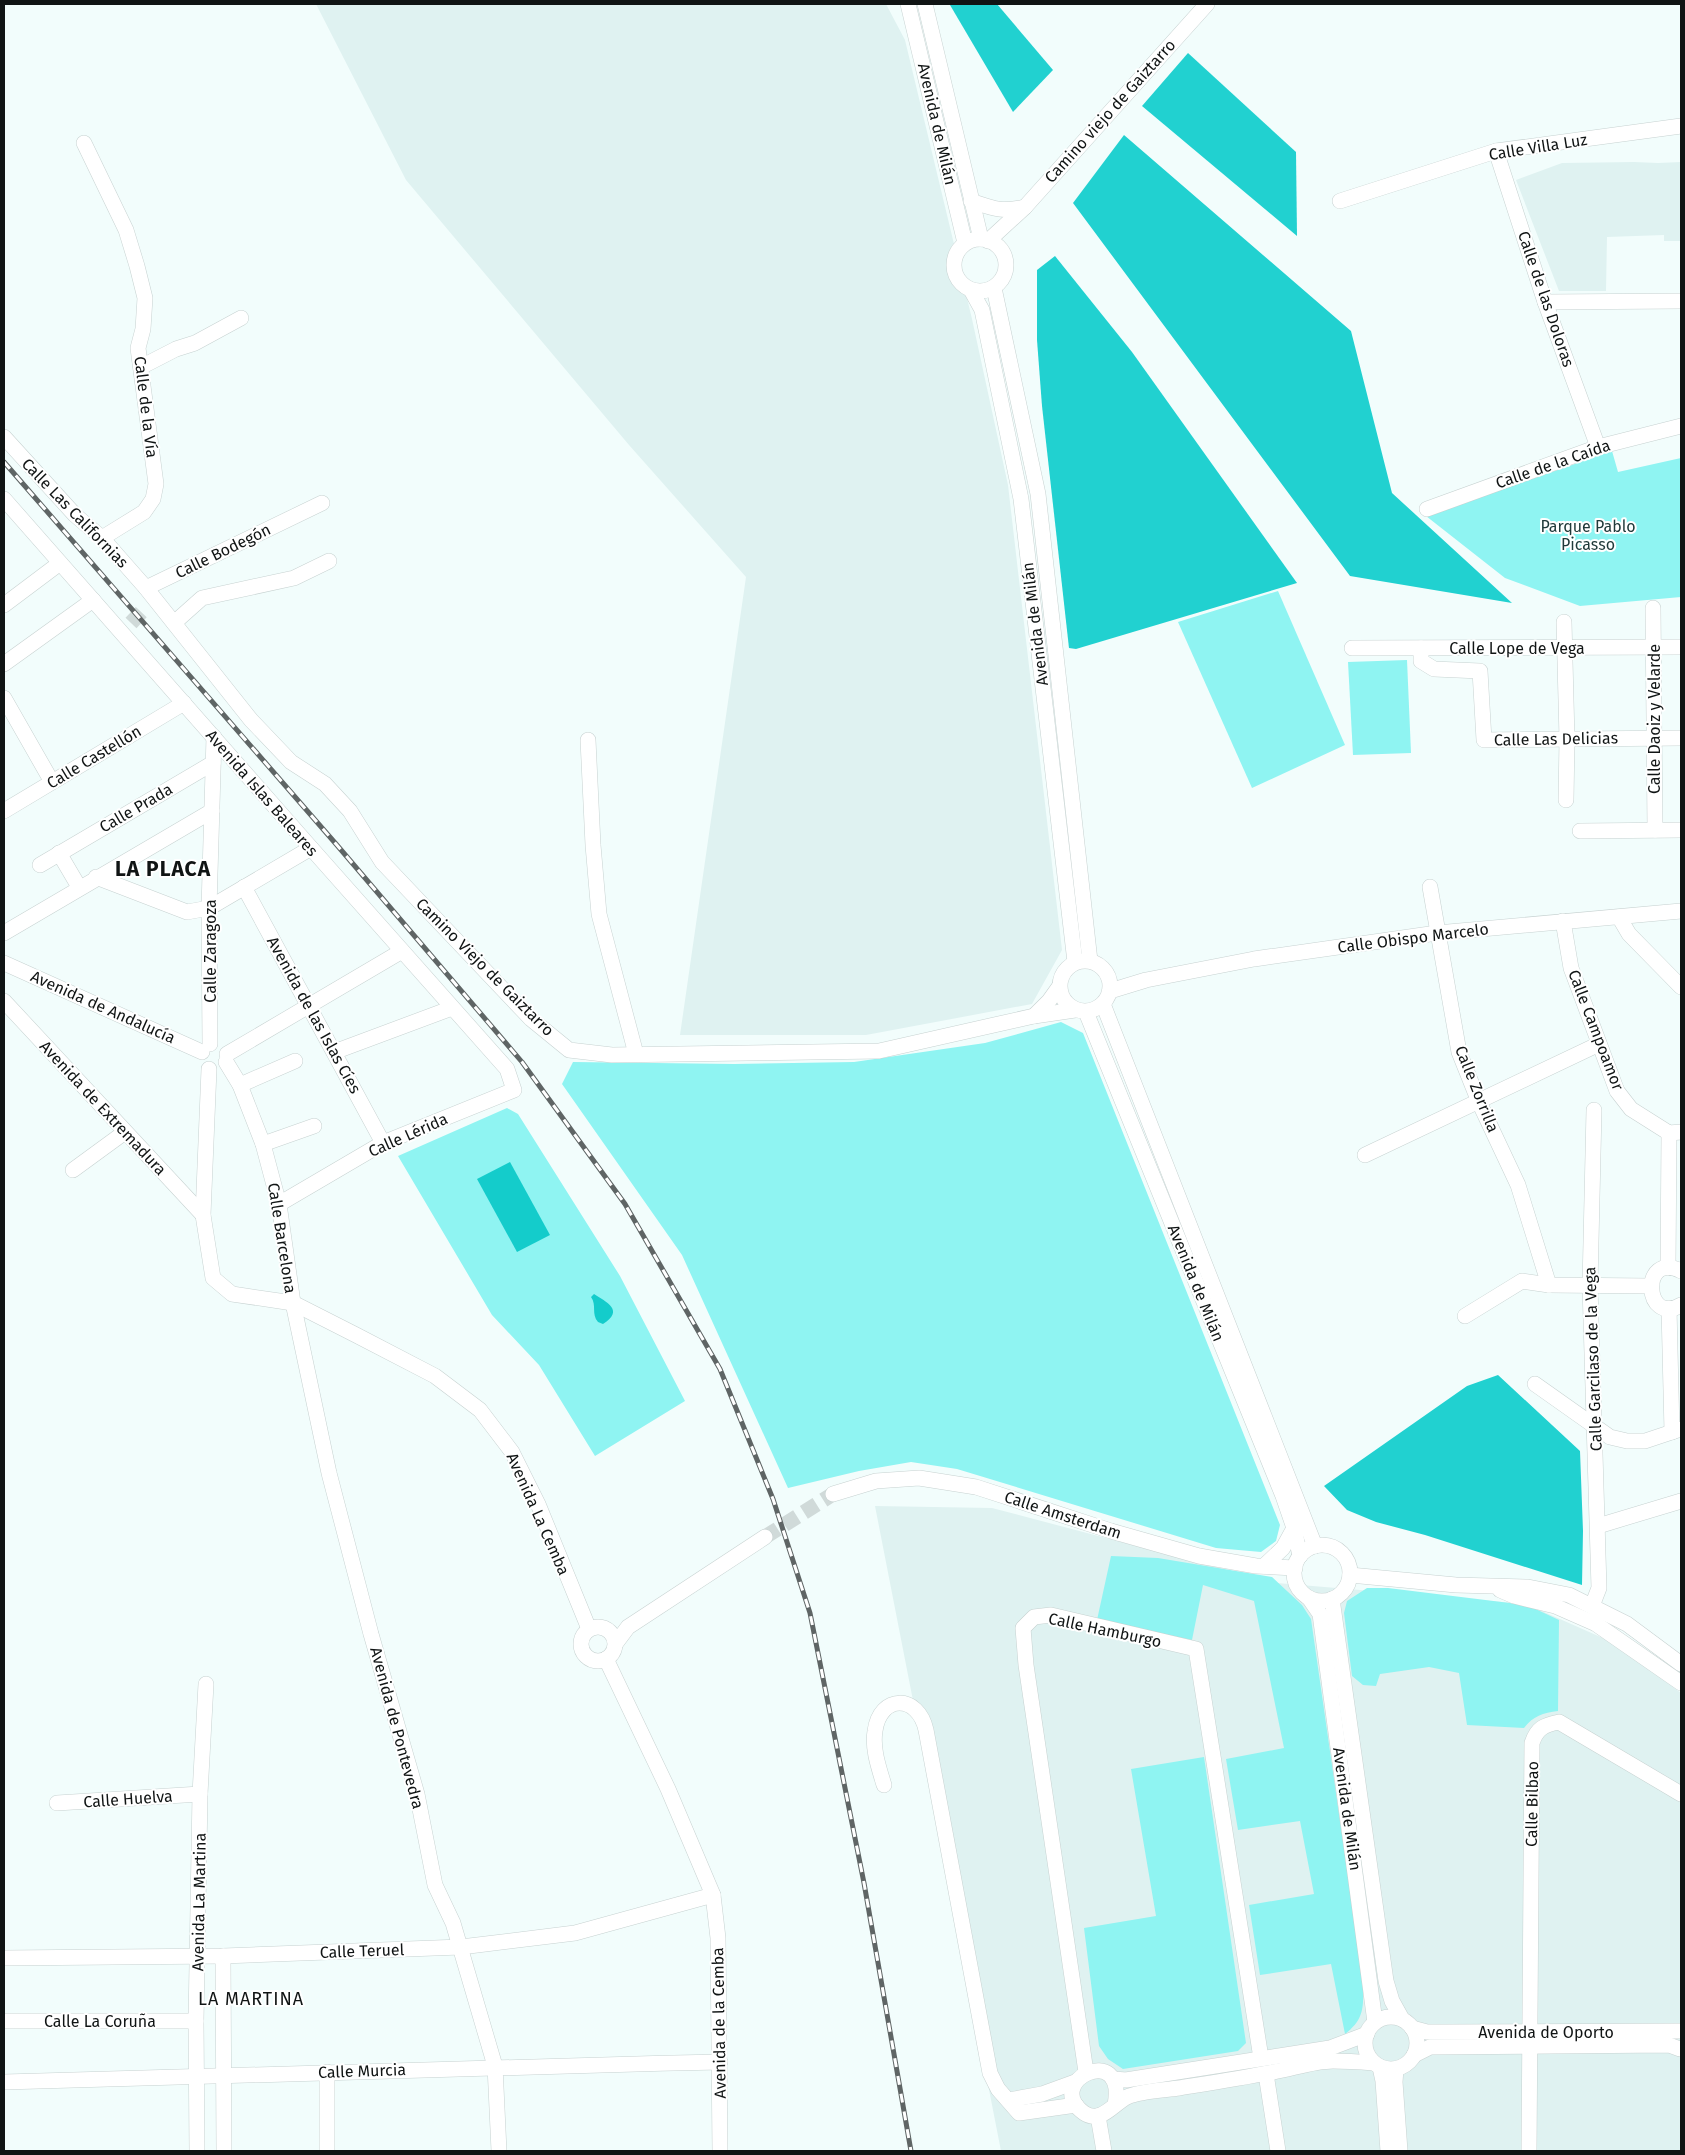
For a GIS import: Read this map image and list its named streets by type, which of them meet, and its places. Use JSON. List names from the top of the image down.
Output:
{
  "streets": {
    "street": [
      "Camino viejo de Gaiztarro",
      "Avenida de Milán",
      "Calle Villa Luz",
      "Calle de las Doloras",
      "Calle de la Vía",
      "Calle de la Caída",
      "Calle Las Californias",
      "Calle Bodegón",
      "Calle Lope de Vega",
      "Calle Daoiz y Velarde",
      "Calle Las Delicias",
      "Calle Castellón",
      "Avenida Islas Baleares",
      "Calle Prada",
      "Calle Obispo Marcelo",
      "Calle Zaragoza",
      "Camino Viejo de Gaiztarro",
      "Avenida de Andalucía",
      "Avenida de las Islas Cíes",
      "Calle Campoamor",
      "Calle Zorrilla",
      "Avenida de Extremadura",
      "Calle Lérida",
      "Calle Barcelona",
      "Calle Garcilaso de la Vega",
      "Avenida La Cemba",
      "Calle Amsterdam",
      "Calle Hamburgo",
      "Avenida de Pontevedra",
      "Calle Huelva",
      "Calle Bilbao",
      "Avenida La Martina",
      "Calle Teruel",
      "Calle La Coruña",
      "Avenida de la Cemba",
      "Avenida de Oporto",
      "Calle Murcia"
    ]
  },
  "crossings": [
    ["Camino viejo de Gaiztarro", "Avenida de Milán"],
    ["Avenida de Milán", "Calle Obispo Marcelo"],
    ["Avenida de Milán", "Camino Viejo de Gaiztarro"],
    ["Avenida de Milán", "Calle Amsterdam"],
    ["Avenida de Milán", "Avenida de Oporto"],
    ["Calle Villa Luz", "Calle de las Doloras"],
    ["Calle de las Doloras", "Calle de la Caída"],
    ["Calle de la Vía", "Calle Las Californias"],
    ["Calle Las Californias", "Calle Bodegón"],
    ["Calle Las Californias", "Camino Viejo de Gaiztarro"],
    ["Calle Bodegón", "Camino Viejo de Gaiztarro"],
    ["Calle Lope de Vega", "Calle Daoiz y Velarde"],
    ["Calle Lope de Vega", "Calle Las Delicias"],
    ["Calle Daoiz y Velarde", "Calle Las Delicias"],
    ["Calle Castellón", "Avenida Islas Baleares"],
    ["Avenida Islas Baleares", "Calle Zaragoza"],
    ["Avenida Islas Baleares", "Calle Lérida"],
    ["Calle Prada", "Calle Zaragoza"],
    ["Calle Obispo Marcelo", "Camino Viejo de Gaiztarro"],
    ["Calle Obispo Marcelo", "Calle Campoamor"],
    ["Calle Obispo Marcelo", "Calle Zorrilla"],
    ["Calle Zaragoza", "Avenida de Andalucía"],
    ["Calle Zaragoza", "Calle Barcelona"],
    ["Avenida de Andalucía", "Calle Barcelona"],
    ["Avenida de las Islas Cíes", "Calle Lérida"],
    ["Calle Lérida", "Calle Barcelona"],
    ["Calle Barcelona", "Avenida La Cemba"],
    ["Calle Barcelona", "Avenida de Pontevedra"],
    ["Avenida La Cemba", "Avenida de Pontevedra"],
    ["Avenida de Pontevedra", "Calle Teruel"],
    ["Avenida de Pontevedra", "Calle Murcia"],
    ["Calle Huelva", "Avenida La Martina"],
    ["Calle Bilbao", "Avenida de Oporto"],
    ["Avenida La Martina", "Calle Teruel"],
    ["Avenida La Martina", "Calle La Coruña"],
    ["Avenida La Martina", "Calle Murcia"],
    ["Calle Teruel", "Avenida de la Cemba"],
    ["Avenida de la Cemba", "Calle Murcia"]
  ],
  "districts": ["LA PLACA", "LA MARTINA"],
  "parks": ["Parque Pablo Picasso"]
}
